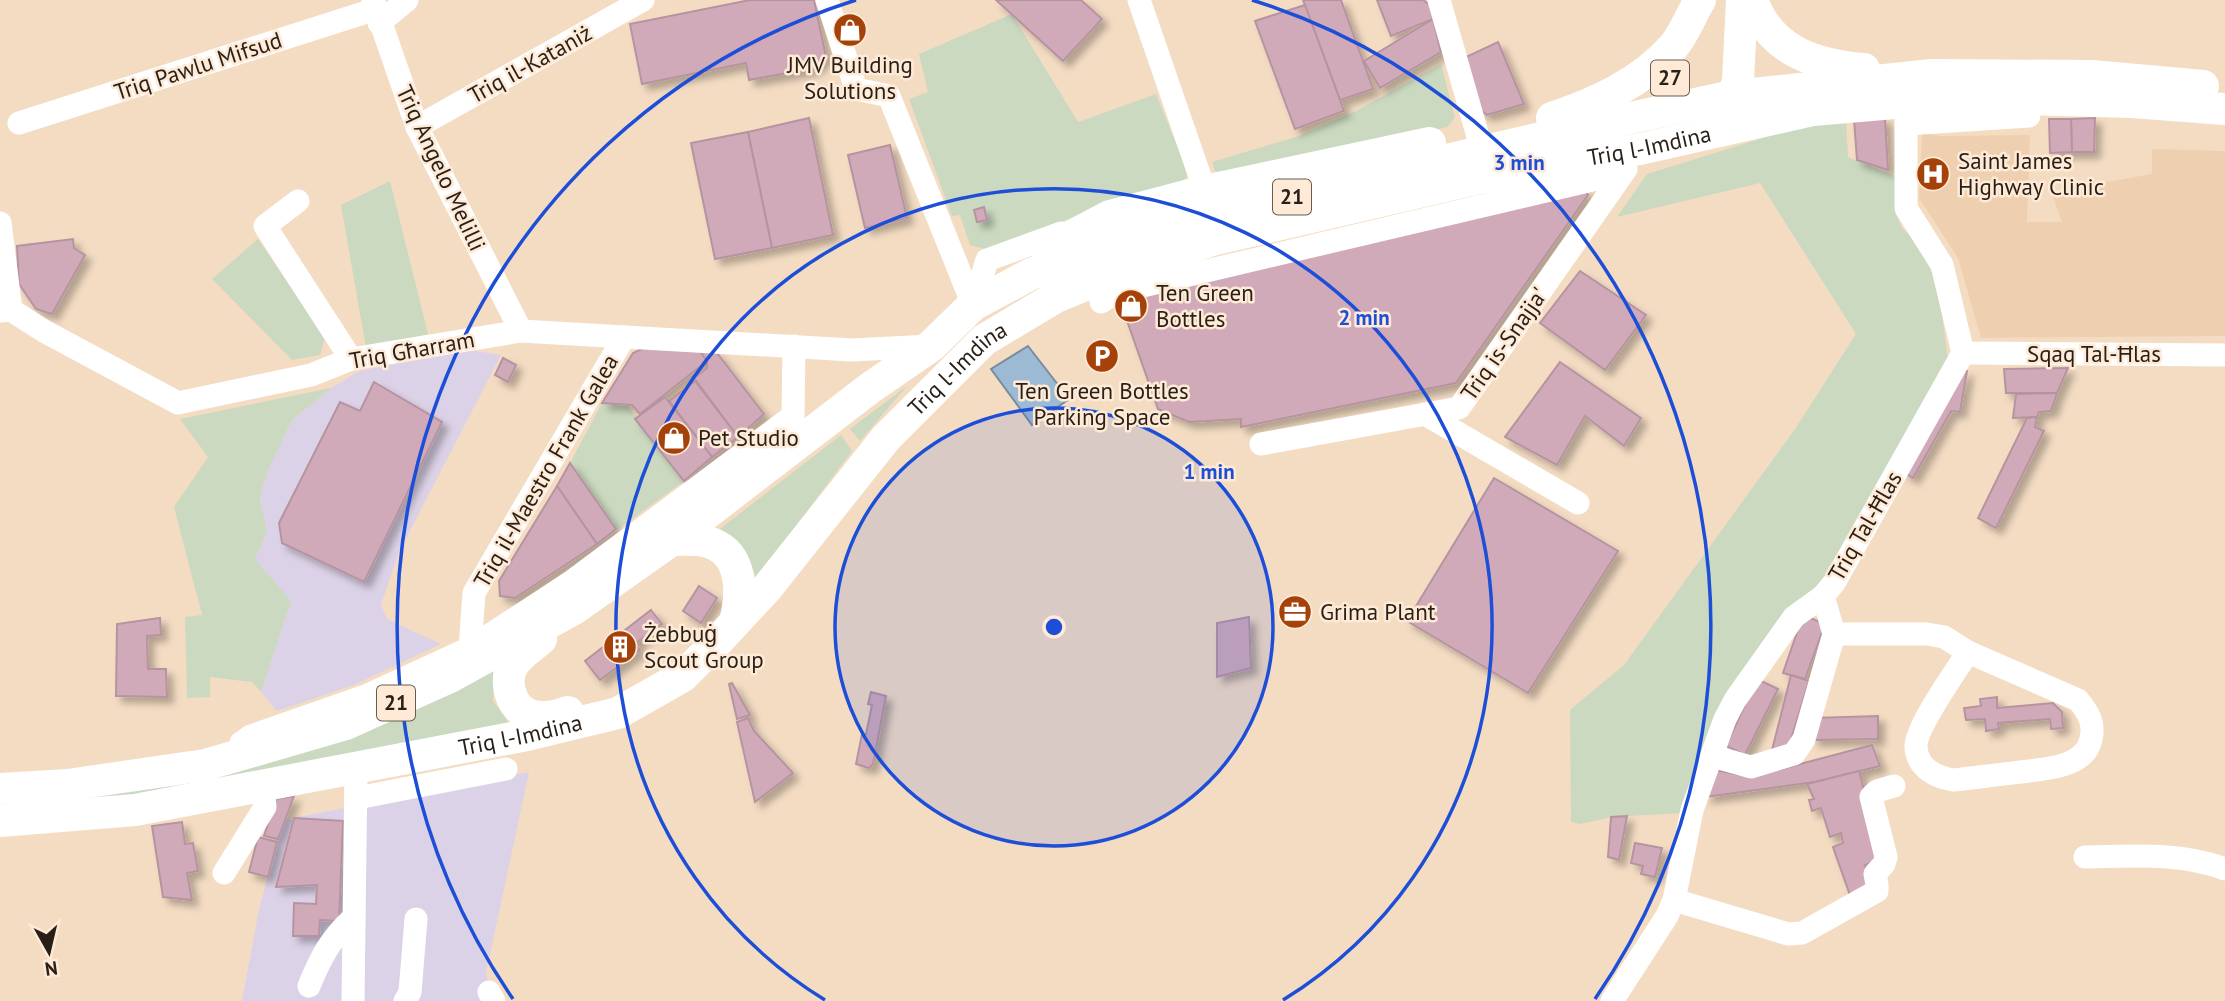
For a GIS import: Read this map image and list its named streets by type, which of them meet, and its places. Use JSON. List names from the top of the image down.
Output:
{
  "streets": {
    "highway": ["27", "Triq l-Imdina", "21"],
    "street": [
      "Triq il-Kataniż",
      "Triq Pawlu Mifsud",
      "Triq Angelo Melilli",
      "Triq is-Snajja'",
      "Triq Għarram",
      "Sqaq Tal-Ħlas",
      "Triq il-Maestro Frank Galea",
      "Triq Tal-Ħlas"
    ]
  },
  "crossings": [
    ["Triq il-Kataniż", "Triq Angelo Melilli"],
    ["Triq Pawlu Mifsud", "Triq Angelo Melilli"],
    ["27", "Triq l-Imdina"],
    ["Triq l-Imdina", "Triq is-Snajja'"],
    ["Triq l-Imdina", "Triq Għarram"],
    ["Triq Angelo Melilli", "Triq Għarram"],
    ["Triq Għarram", "Triq il-Maestro Frank Galea"],
    ["Sqaq Tal-Ħlas", "Triq Tal-Ħlas"]
  ],
  "places": {
    "shop": ["JMV Building Solutions", "Ten Green Bottles", "Pet Studio"],
    "hospital": ["Saint James Highway Clinic"],
    "parking": ["Ten Green Bottles Parking Space"],
    "office": ["Grima Plant"],
    "building": ["Żebbuġ Scout Group"]
  },
  "north": "bottom",
  "rings": ["3 min", "2 min", "1 min"]
}
